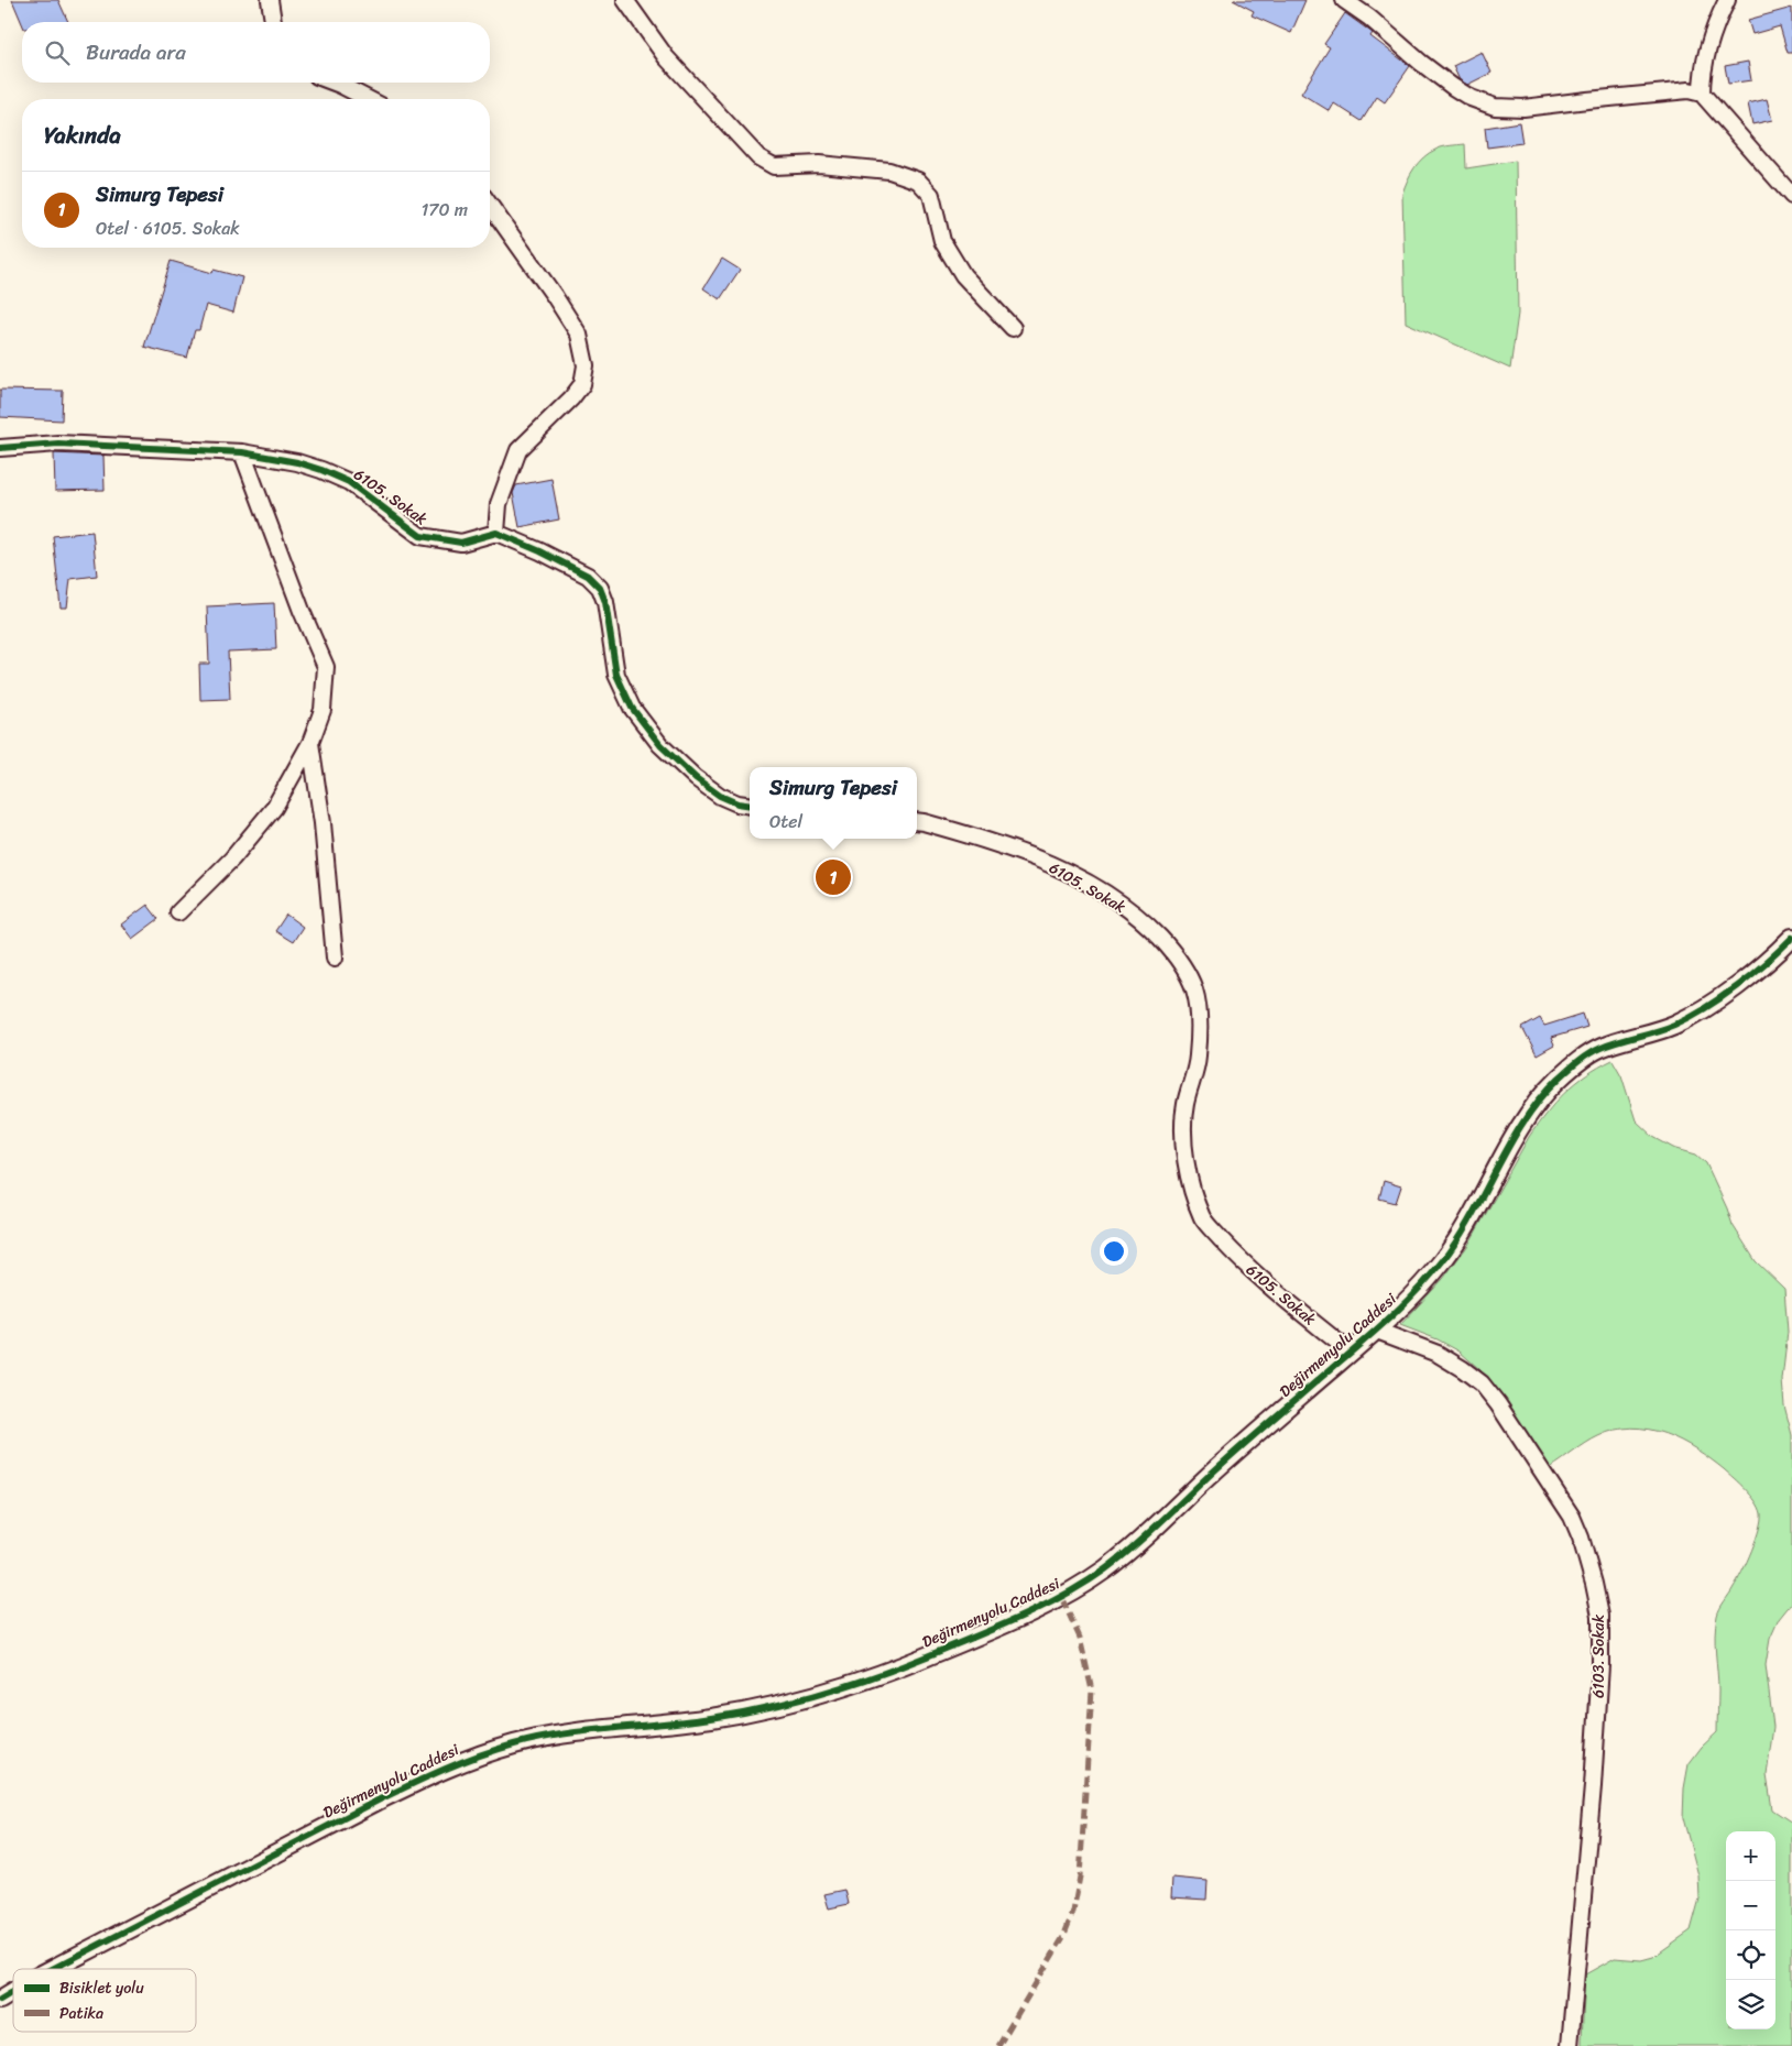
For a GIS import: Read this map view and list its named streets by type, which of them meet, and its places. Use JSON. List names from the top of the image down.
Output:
{
  "streets": {
    "street": ["6105. Sokak", "Değirmenyolu Caddesi", "6103. Sokak"]
  },
  "crossings": [
    ["6105. Sokak", "Değirmenyolu Caddesi"],
    ["Değirmenyolu Caddesi", "6103. Sokak"]
  ],
  "legend": ["Bisiklet yolu", "Patika"],
  "page": {
    "search": "Burada ara",
    "heading": "Yakında",
    "list": [
      {
        "mark": "1",
        "name": "Simurg Tepesi",
        "note": "Otel · 6105. Sokak",
        "value": "170 m"
      }
    ],
    "popup": ["Simurg Tepesi", "Otel"],
    "pins": "1",
    "map_buttons": ["+", "−"]
  }
}
